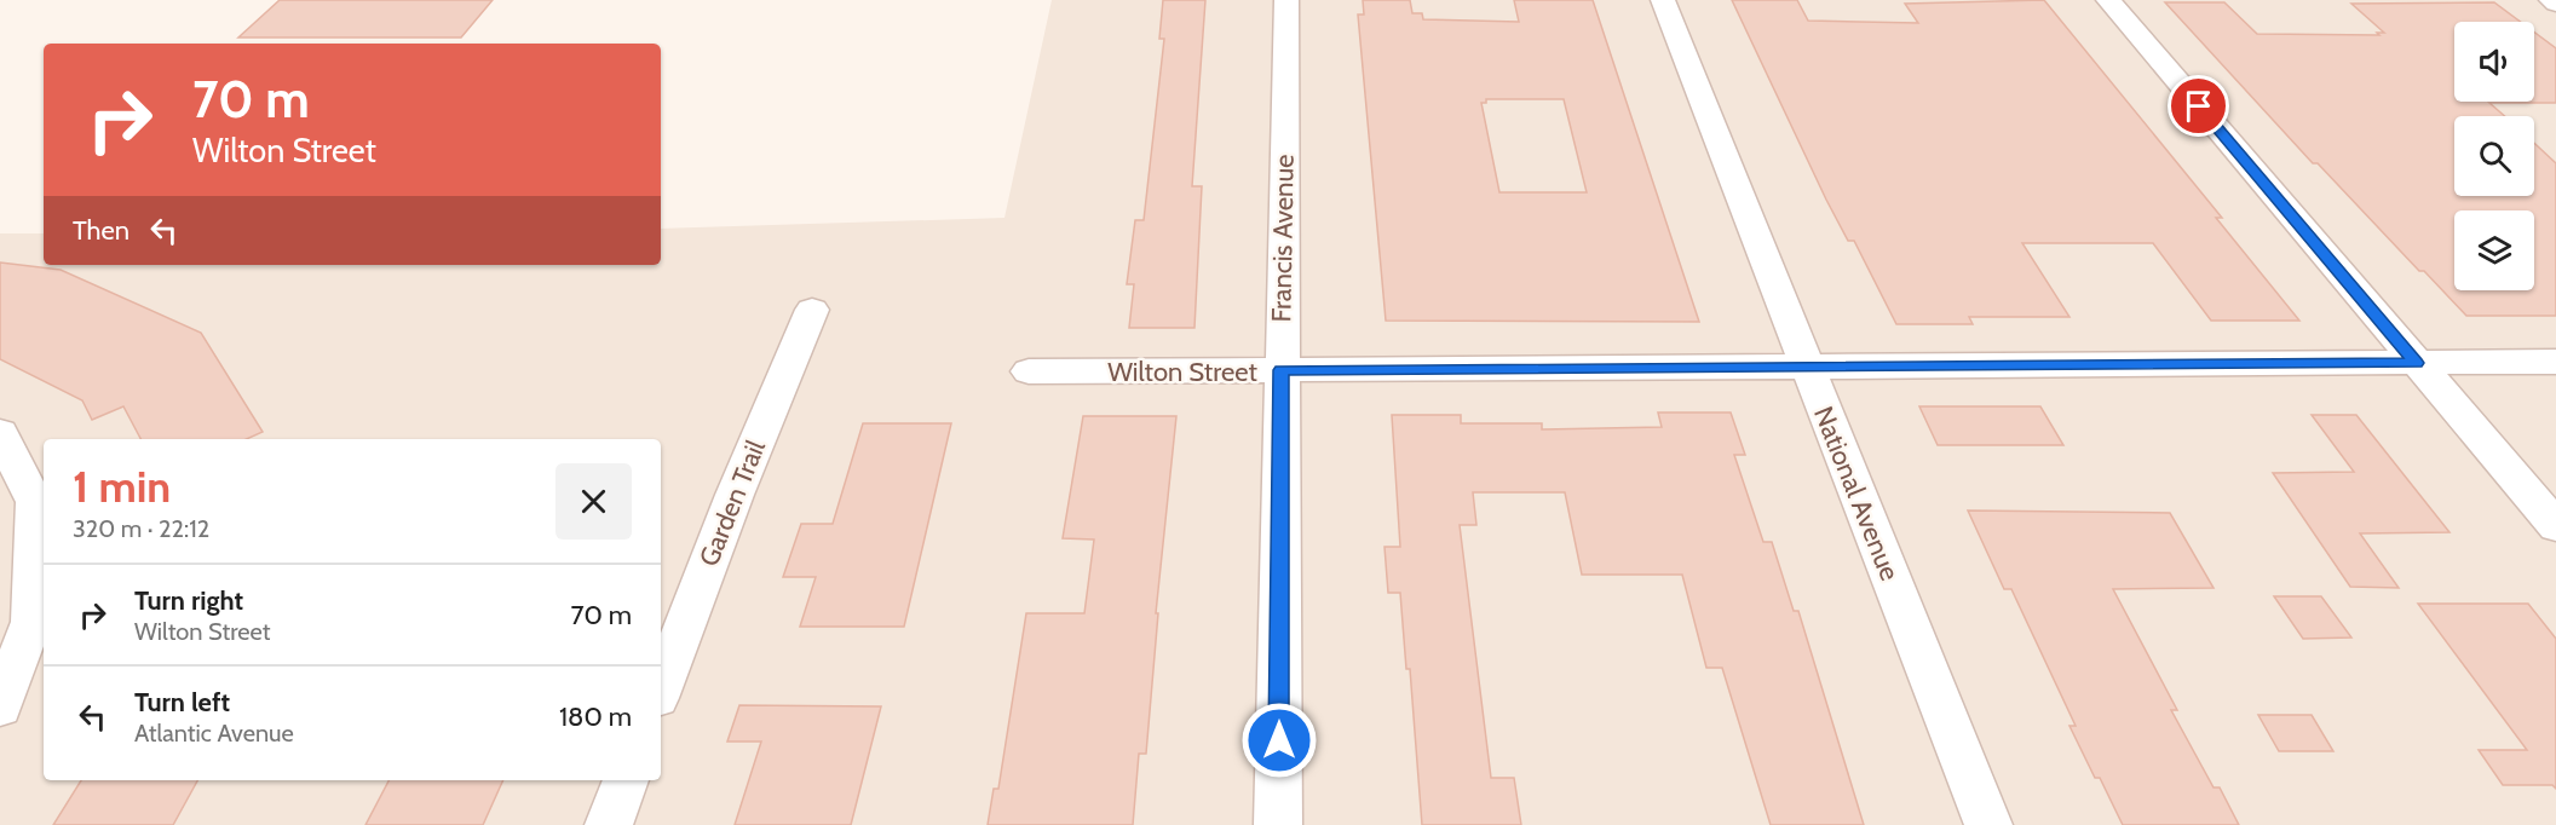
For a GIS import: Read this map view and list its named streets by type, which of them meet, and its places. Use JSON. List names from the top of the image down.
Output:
{
  "streets": {
    "street": [
      "Francis Avenue",
      "Wilton Street",
      "National Avenue",
      "Garden Trail"
    ]
  },
  "crossings": [
    ["Francis Avenue", "Wilton Street"],
    ["Wilton Street", "National Avenue"]
  ],
  "page": {
    "turn": ["70 m", "Wilton Street"],
    "then": "Then",
    "heading": ["1 min", "320 m · 22:12"],
    "list": [
      {
        "name": "Turn right",
        "note": "Wilton Street",
        "value": "70 m"
      },
      {
        "name": "Turn left",
        "note": "Atlantic Avenue",
        "value": "180 m"
      }
    ]
  }
}
